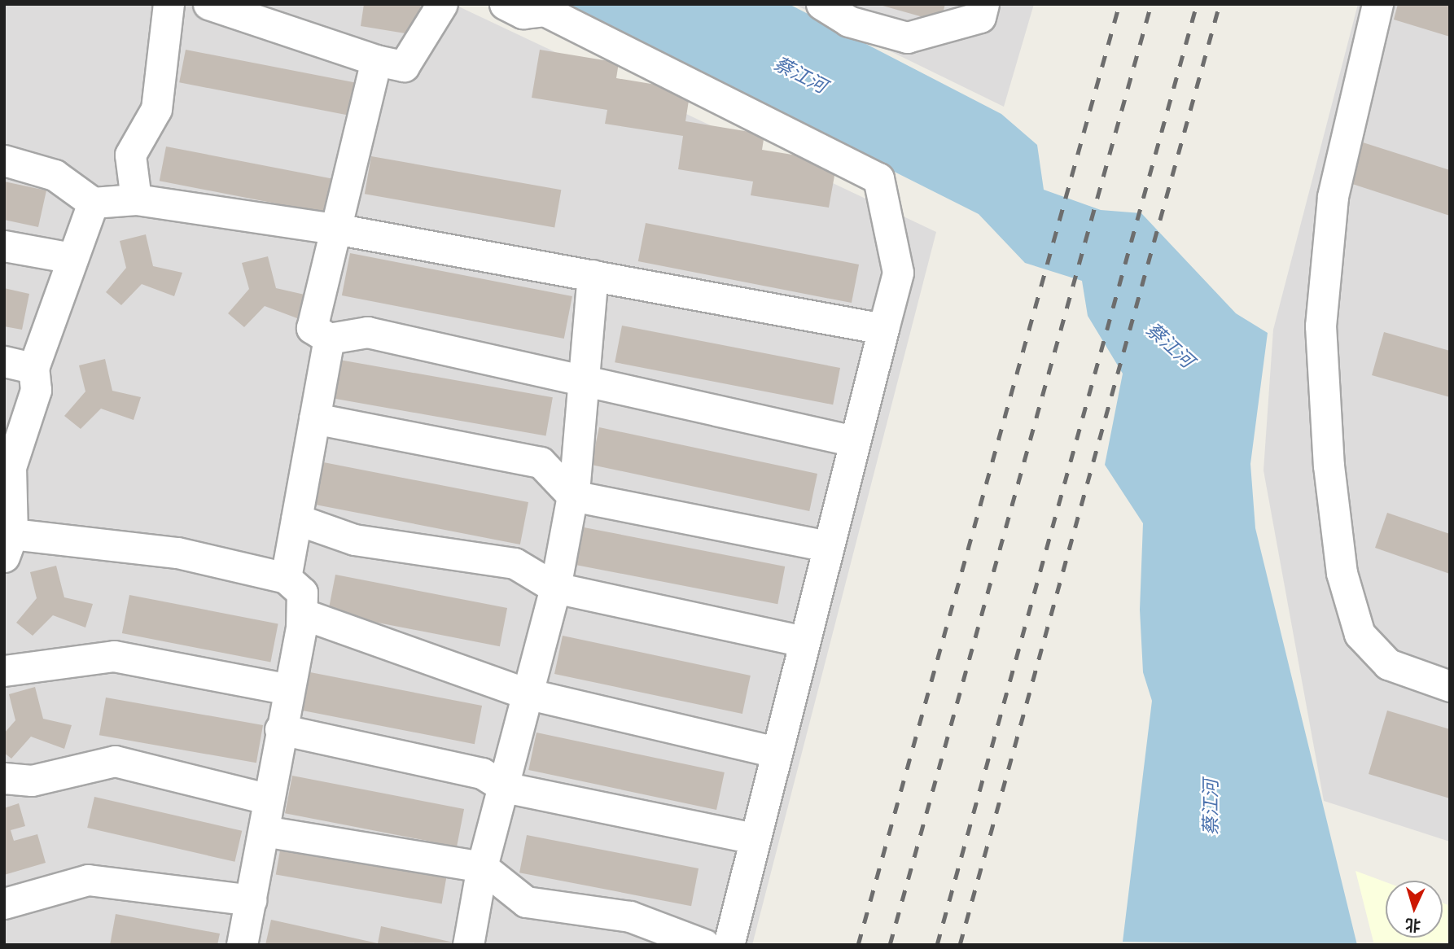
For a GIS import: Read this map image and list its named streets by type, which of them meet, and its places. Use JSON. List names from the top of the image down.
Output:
{
  "water": ["蔡江河"],
  "north": "bottom"
}
